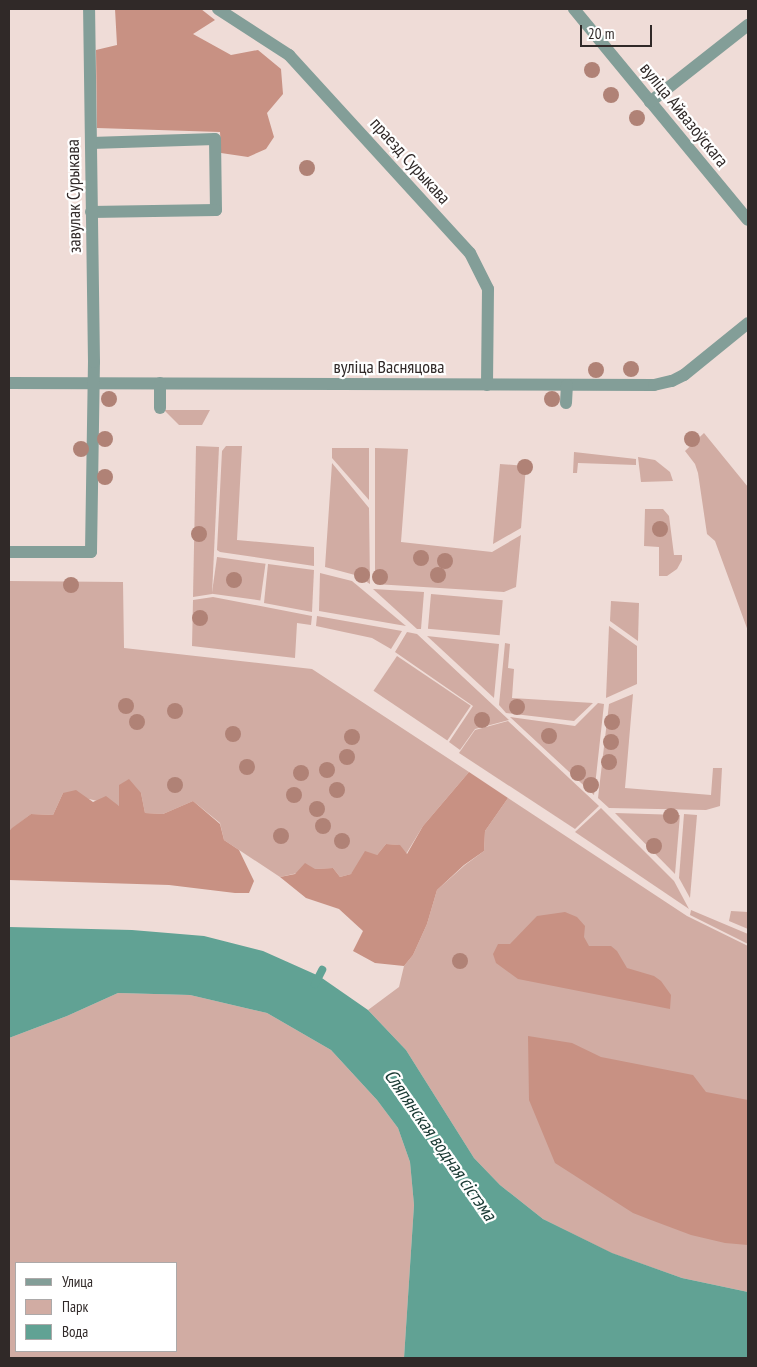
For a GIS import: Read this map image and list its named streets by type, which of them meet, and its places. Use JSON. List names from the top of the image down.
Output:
{
  "streets": {
    "street": [
      "вуліца Айвазоўскага",
      "праезд Сурыкава",
      "завулак Сурыкава",
      "вуліца Васняцова"
    ]
  },
  "crossings": [
    ["праезд Сурыкава", "вуліца Васняцова"],
    ["завулак Сурыкава", "вуліца Васняцова"]
  ],
  "water": ["Сляпянская водная сістэма"],
  "legend": ["Улица", "Парк", "Вода"],
  "scale_bar": "20 m"
}
